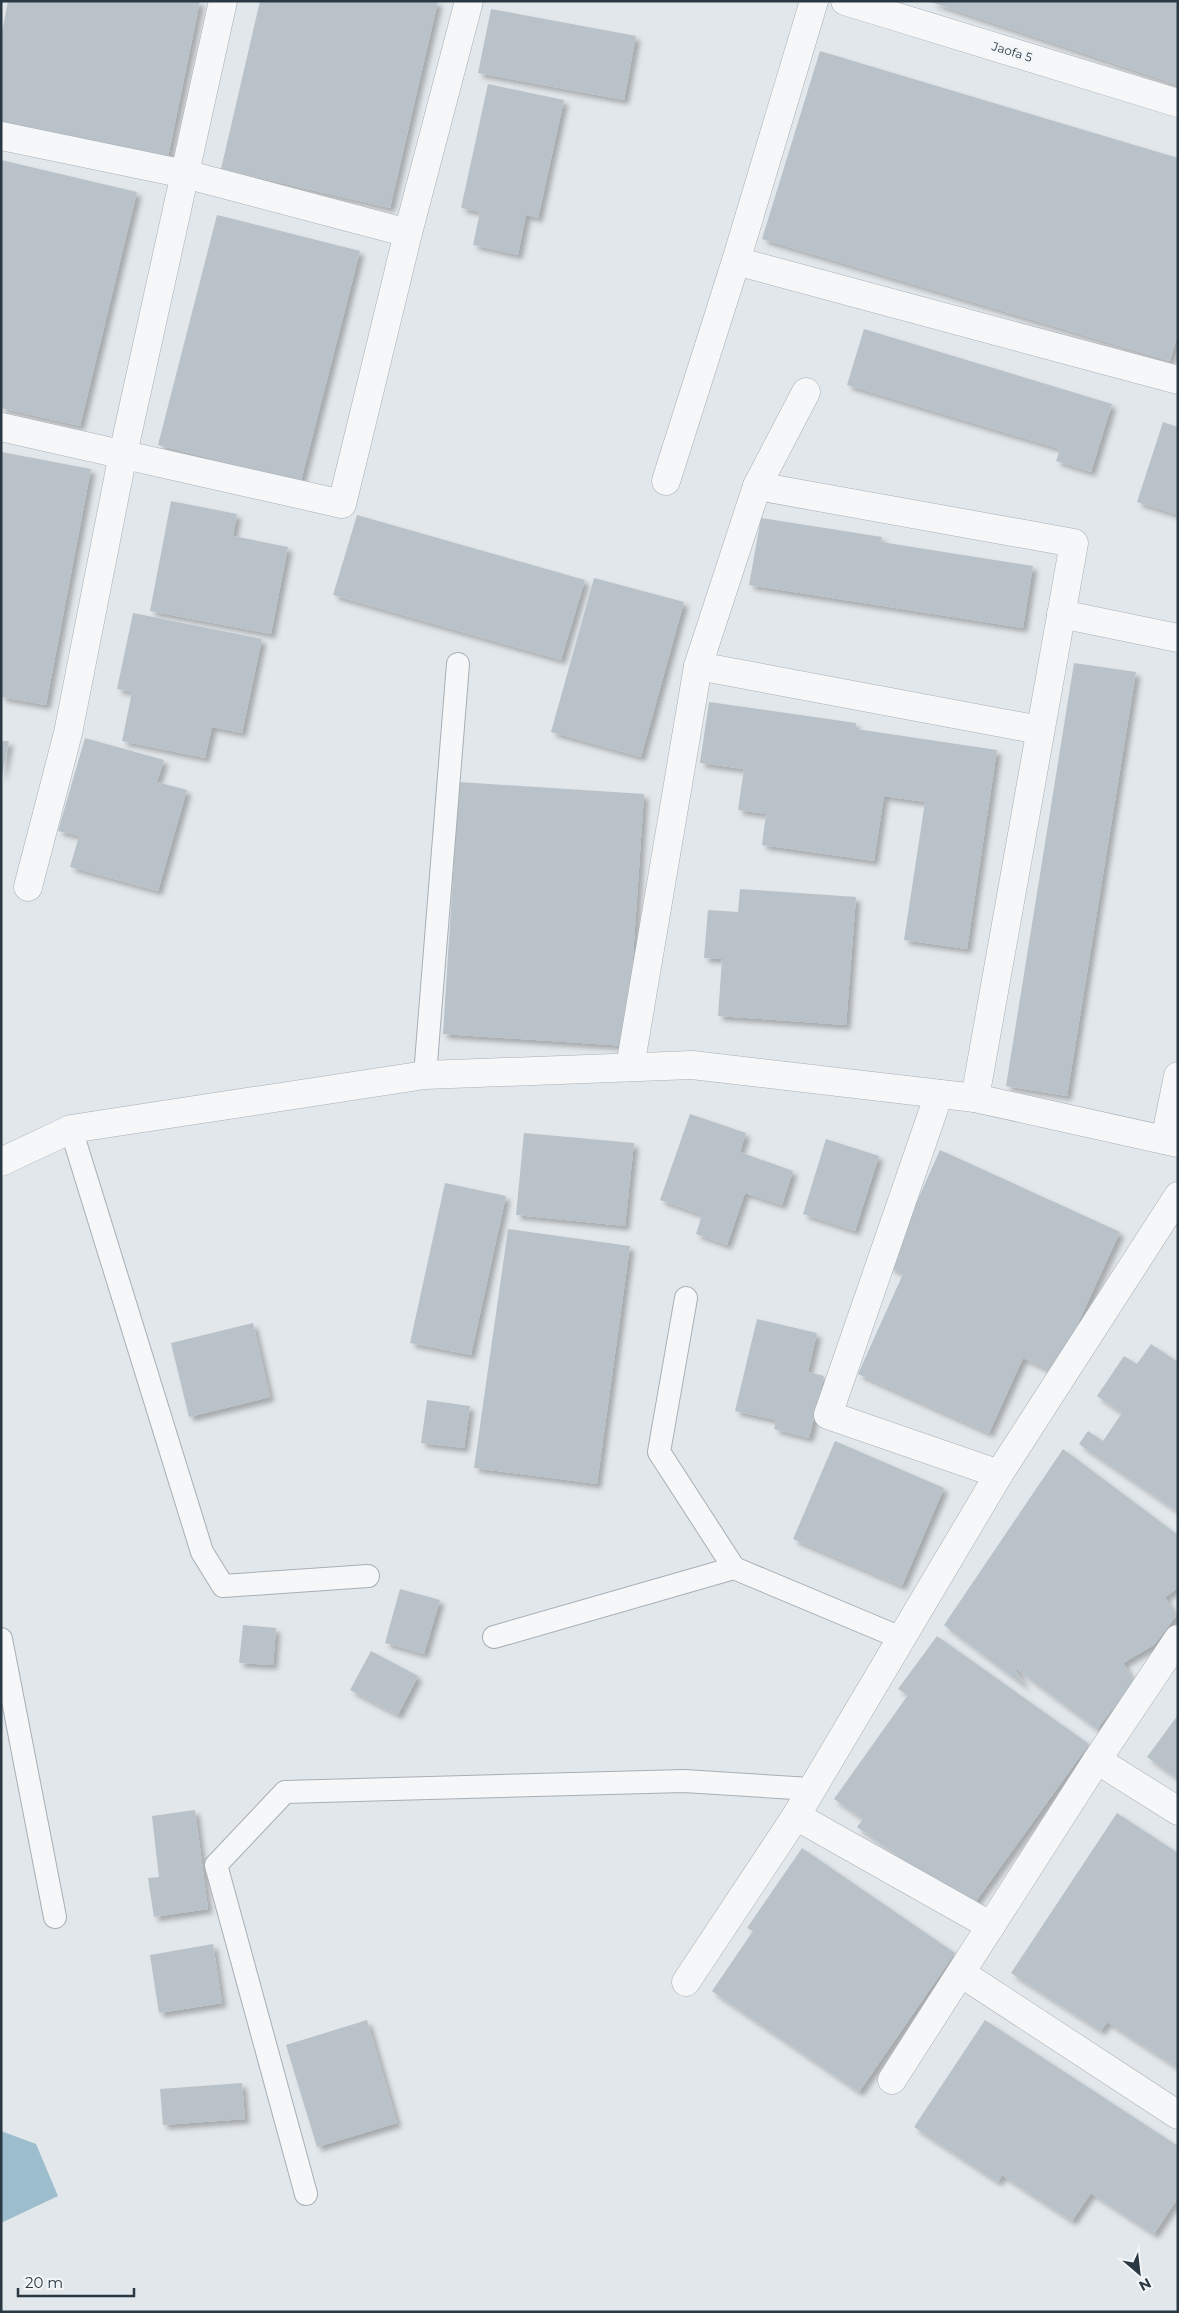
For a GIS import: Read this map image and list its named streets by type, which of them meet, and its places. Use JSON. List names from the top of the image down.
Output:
{
  "streets": {
    "street": ["Jaofa 5"]
  },
  "scale_bar": "20 m",
  "north": "bottom right"
}
